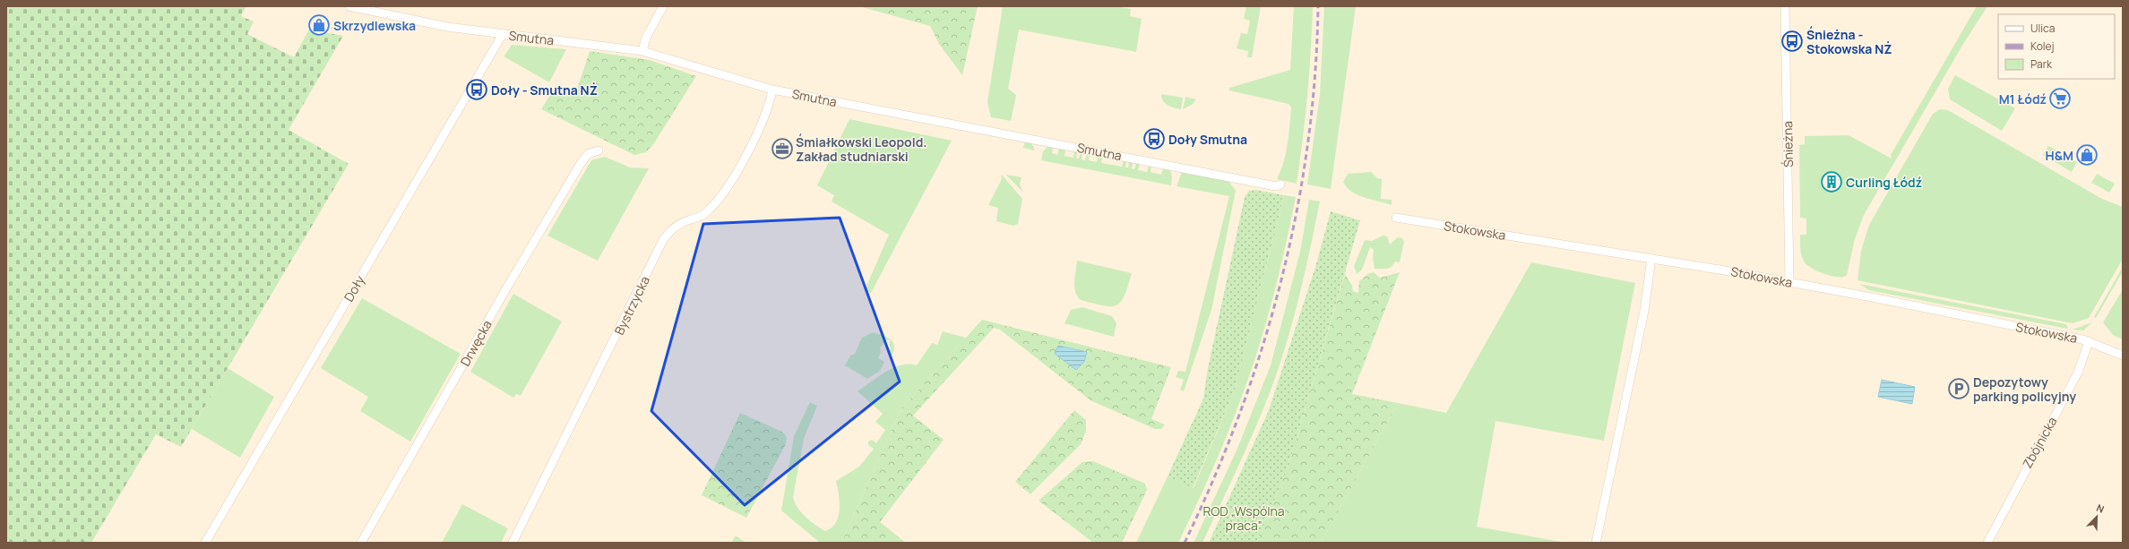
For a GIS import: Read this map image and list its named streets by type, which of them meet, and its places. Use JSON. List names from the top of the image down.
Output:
{
  "streets": {
    "street": [
      "Smutna",
      "Śnieżna",
      "Stokowska",
      "Doły",
      "Bystrzycka",
      "Drwęcka",
      "Zbójnicka"
    ]
  },
  "crossings": [
    ["Smutna", "Doły"],
    ["Smutna", "Bystrzycka"],
    ["Śnieżna", "Stokowska"],
    ["Stokowska", "Zbójnicka"]
  ],
  "parks": ["ROD „Wspólna praca”"],
  "places": {
    "shop": ["Skrzydlewska", "H&M"],
    "bus stop": ["Śnieżna - Stokowska NŻ", "Doły - Smutna NŻ", "Doły Smutna"],
    "supermarket": ["M1 Łódź"],
    "office": ["Śmiałkowski Leopold. Zakład studniarski"],
    "building": ["Curling Łódź"],
    "parking": ["Depozytowy parking policyjny"]
  },
  "legend": ["Ulica", "Kolej", "Park"],
  "north": "top right"
}
